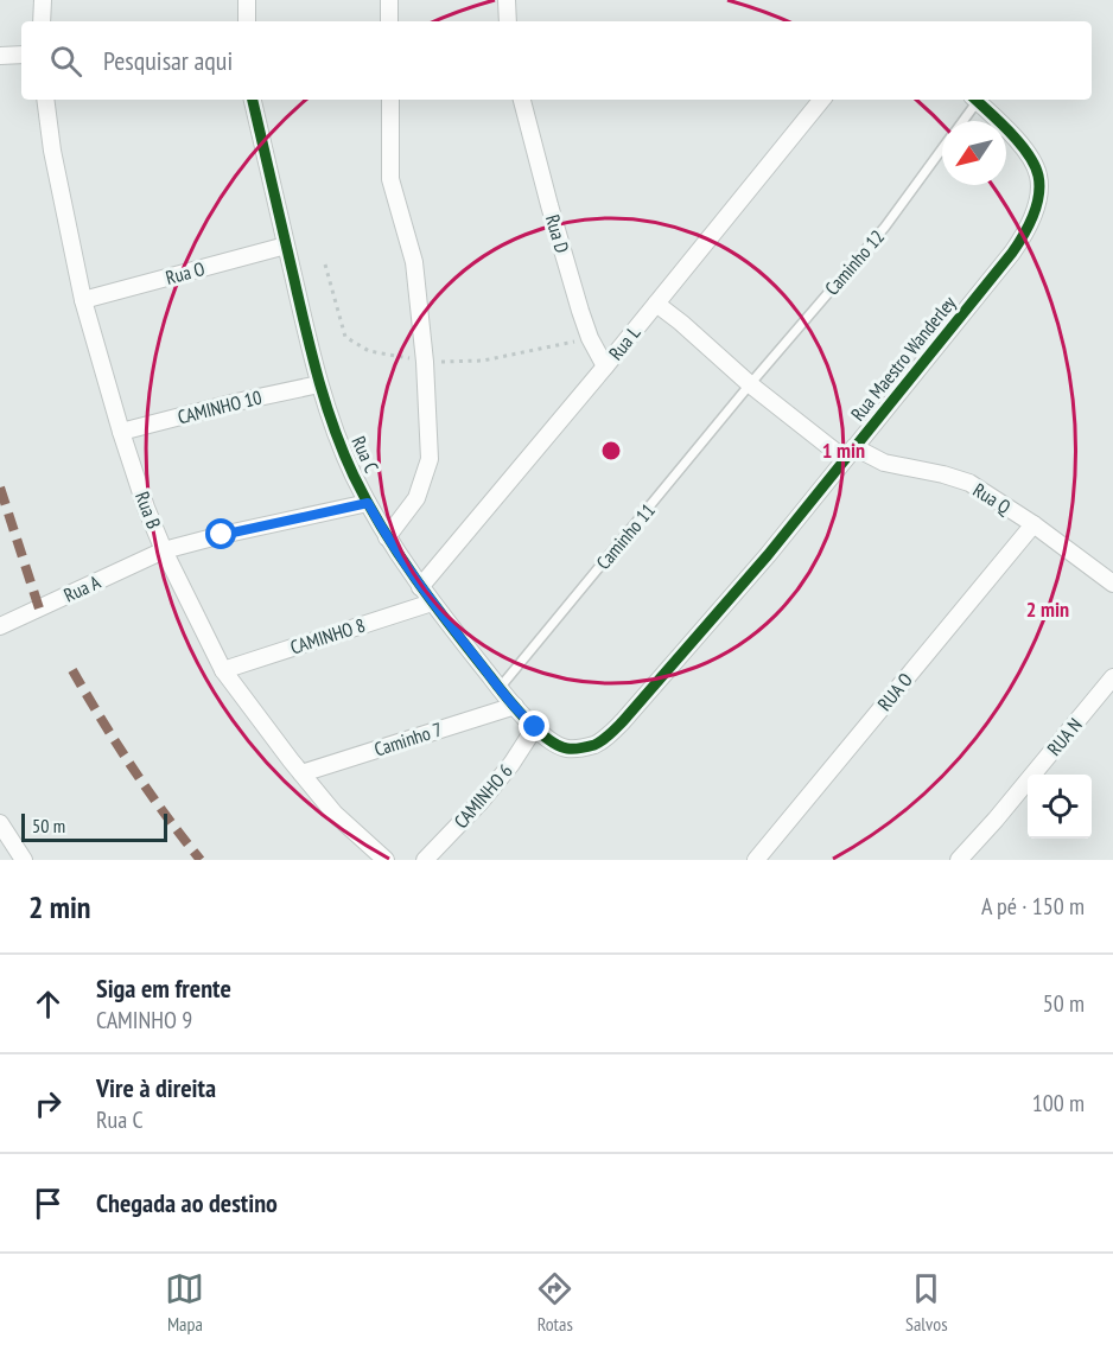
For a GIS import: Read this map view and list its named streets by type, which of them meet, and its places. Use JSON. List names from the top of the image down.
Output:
{
  "streets": {
    "street": [
      "Rua D",
      "Rua O",
      "Rua L",
      "Rua Maestro Wanderley",
      "CAMINHO 10",
      "Rua C",
      "Rua Q",
      "Rua B",
      "Rua A",
      "CAMINHO 8",
      "RUA O",
      "RUA N",
      "Caminho 7",
      "CAMINHO 6"
    ],
    "lane": ["Caminho 12", "Caminho 11"]
  },
  "crossings": [
    ["Rua D", "Rua L"],
    ["Caminho 12", "Rua Q"],
    ["Caminho 12", "Caminho 11"],
    ["Rua O", "Rua C"],
    ["Rua O", "Rua B"],
    ["Rua L", "Rua C"],
    ["Rua L", "Rua Q"],
    ["Rua Maestro Wanderley", "Rua C"],
    ["Rua Maestro Wanderley", "Rua Q"],
    ["CAMINHO 10", "Rua C"],
    ["CAMINHO 10", "Rua B"],
    ["Rua C", "Caminho 11"],
    ["Rua C", "Rua A"],
    ["Rua C", "CAMINHO 8"],
    ["Rua C", "Caminho 7"],
    ["Rua C", "CAMINHO 6"],
    ["Rua Q", "Caminho 11"],
    ["Rua Q", "RUA O"],
    ["Rua B", "Rua A"],
    ["Rua B", "CAMINHO 8"],
    ["Rua B", "Caminho 7"]
  ],
  "scale_bar": "50 m",
  "north": "bottom left",
  "page": {
    "search": "Pesquisar aqui",
    "scale": "50 m",
    "heading": ["2 min", "A pé · 150 m"],
    "list": [
      ["Siga em frente", "CAMINHO 9", "50 m"],
      ["Vire à direita", "Rua C", "100 m"],
      "Chegada ao destino"
    ],
    "nav": ["Mapa", "Rotas", "Salvos"]
  },
  "rings": ["1 min", "2 min"]
}
